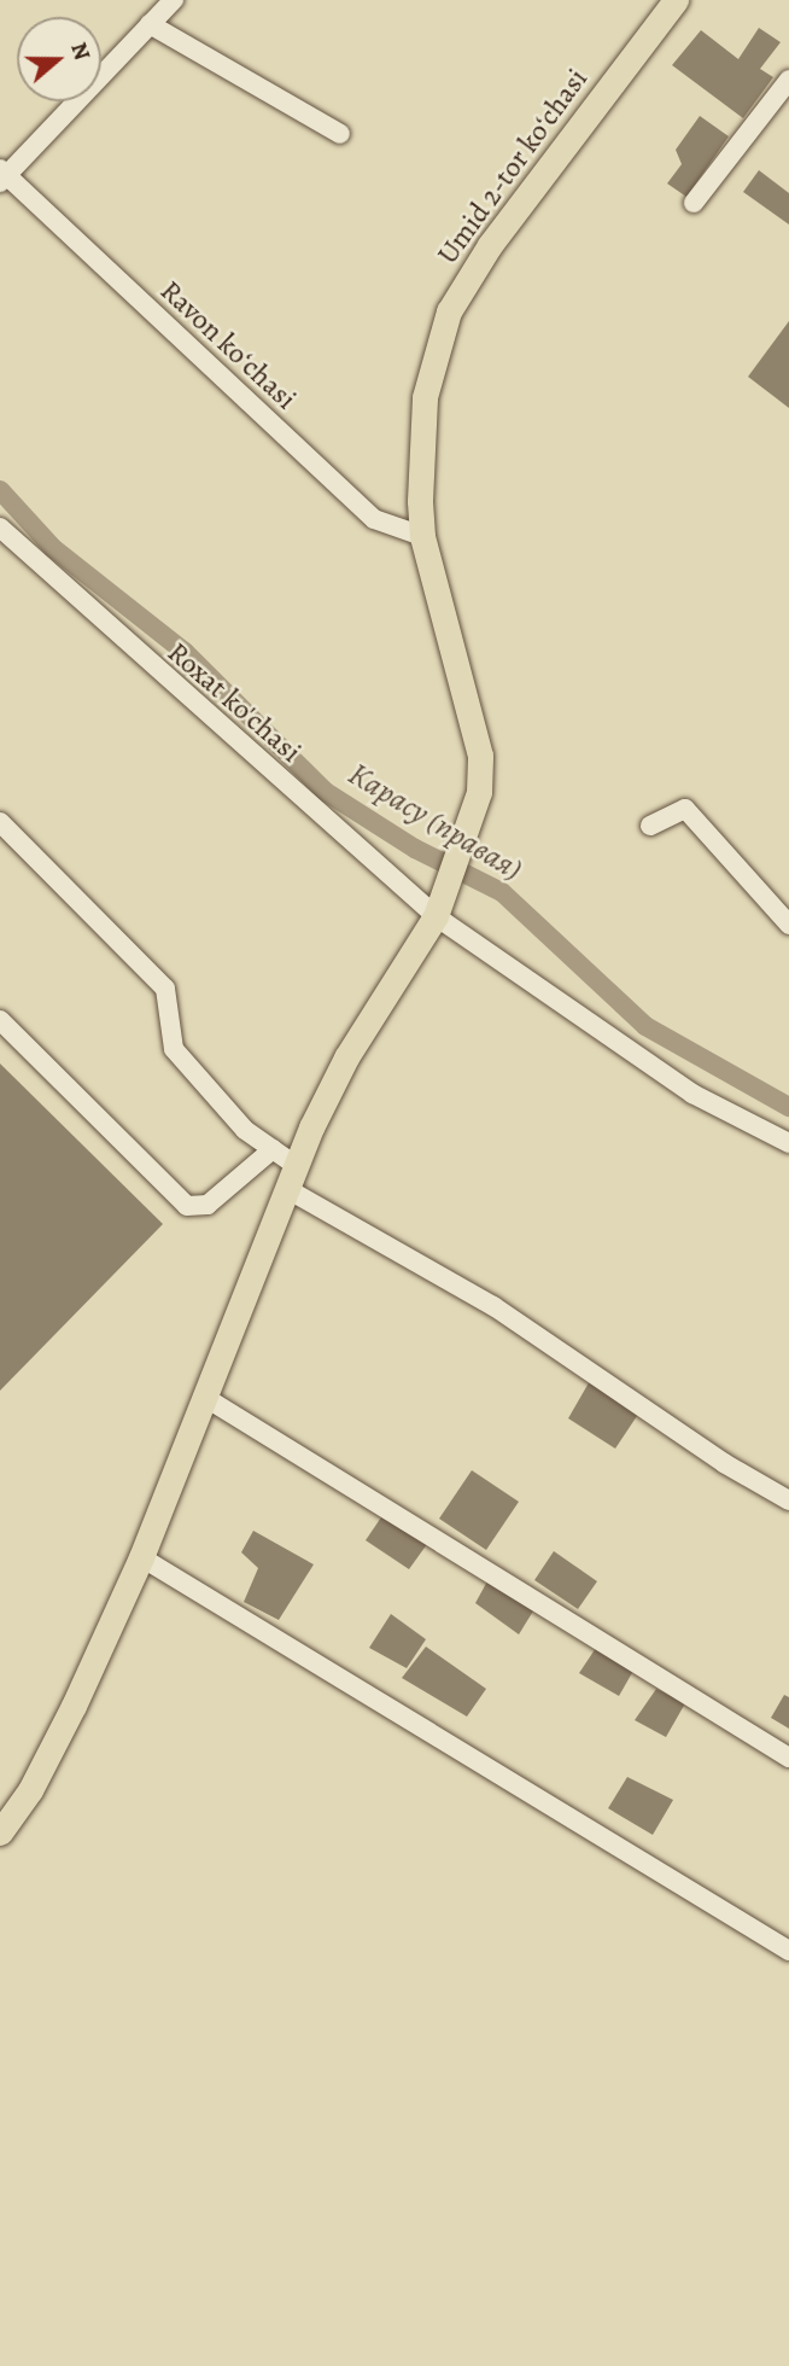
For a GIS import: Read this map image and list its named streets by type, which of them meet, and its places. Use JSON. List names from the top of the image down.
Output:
{
  "streets": {
    "main road": ["Umid 2-tor koʻchasi"],
    "street": ["Ravon koʻchasi", "Roxat ko'chasi"]
  },
  "crossings": [
    ["Umid 2-tor koʻchasi", "Ravon koʻchasi"],
    ["Umid 2-tor koʻchasi", "Roxat ko'chasi"]
  ],
  "water": ["Карасу (правая)"],
  "north": "right"
}
